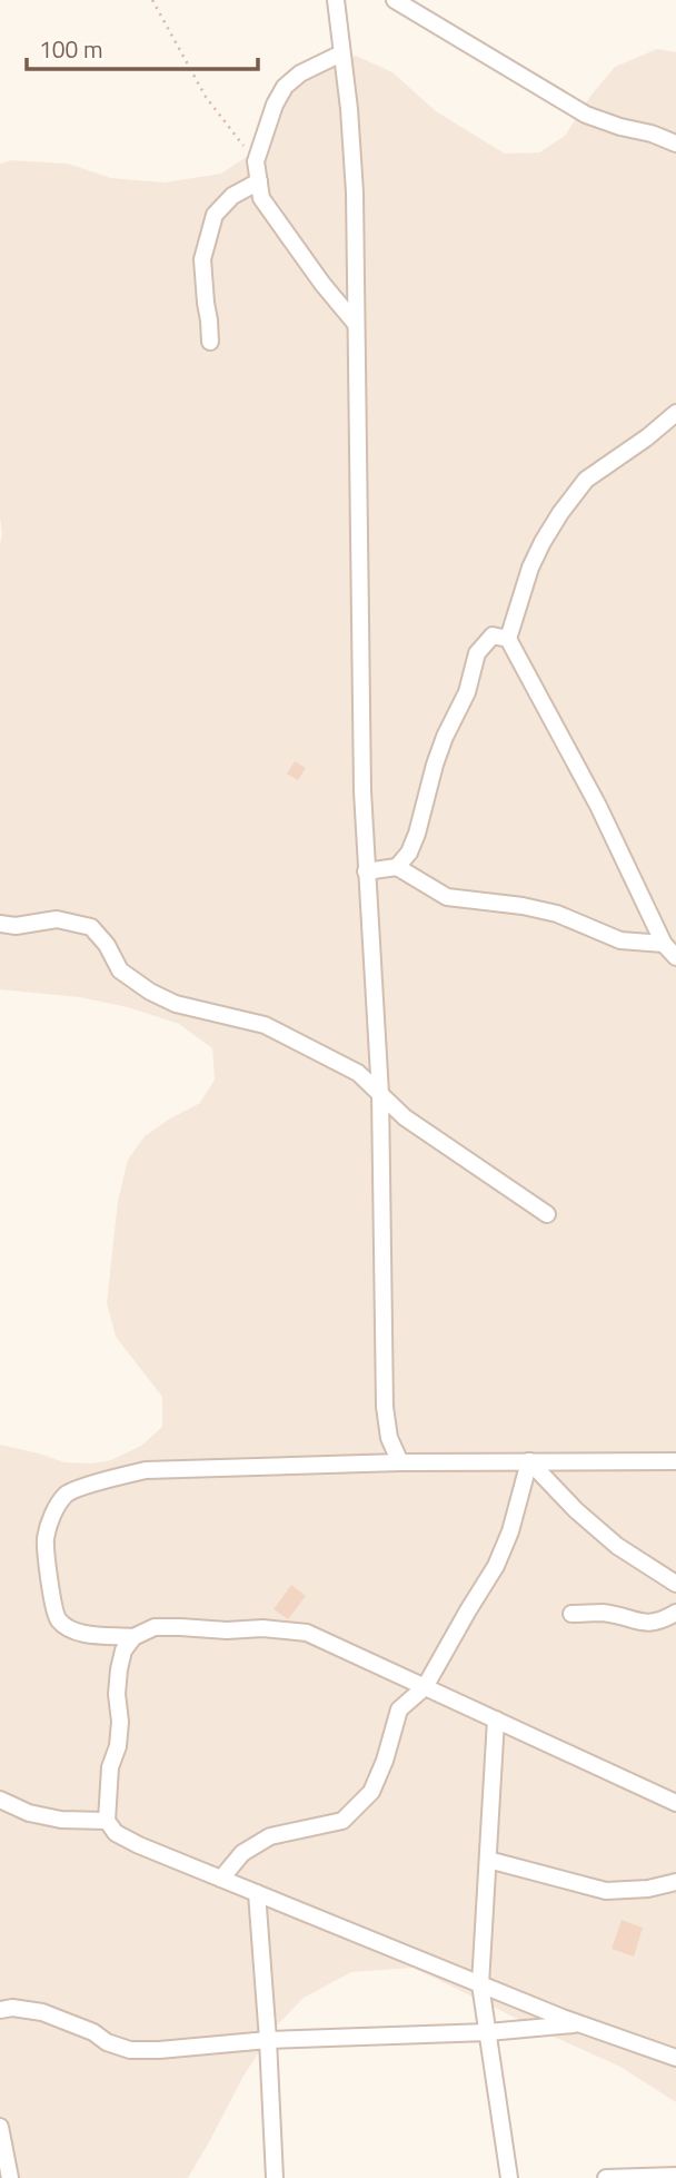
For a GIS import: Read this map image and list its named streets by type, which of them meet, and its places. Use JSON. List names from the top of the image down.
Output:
{
  "scale_bar": "100 m"
}
